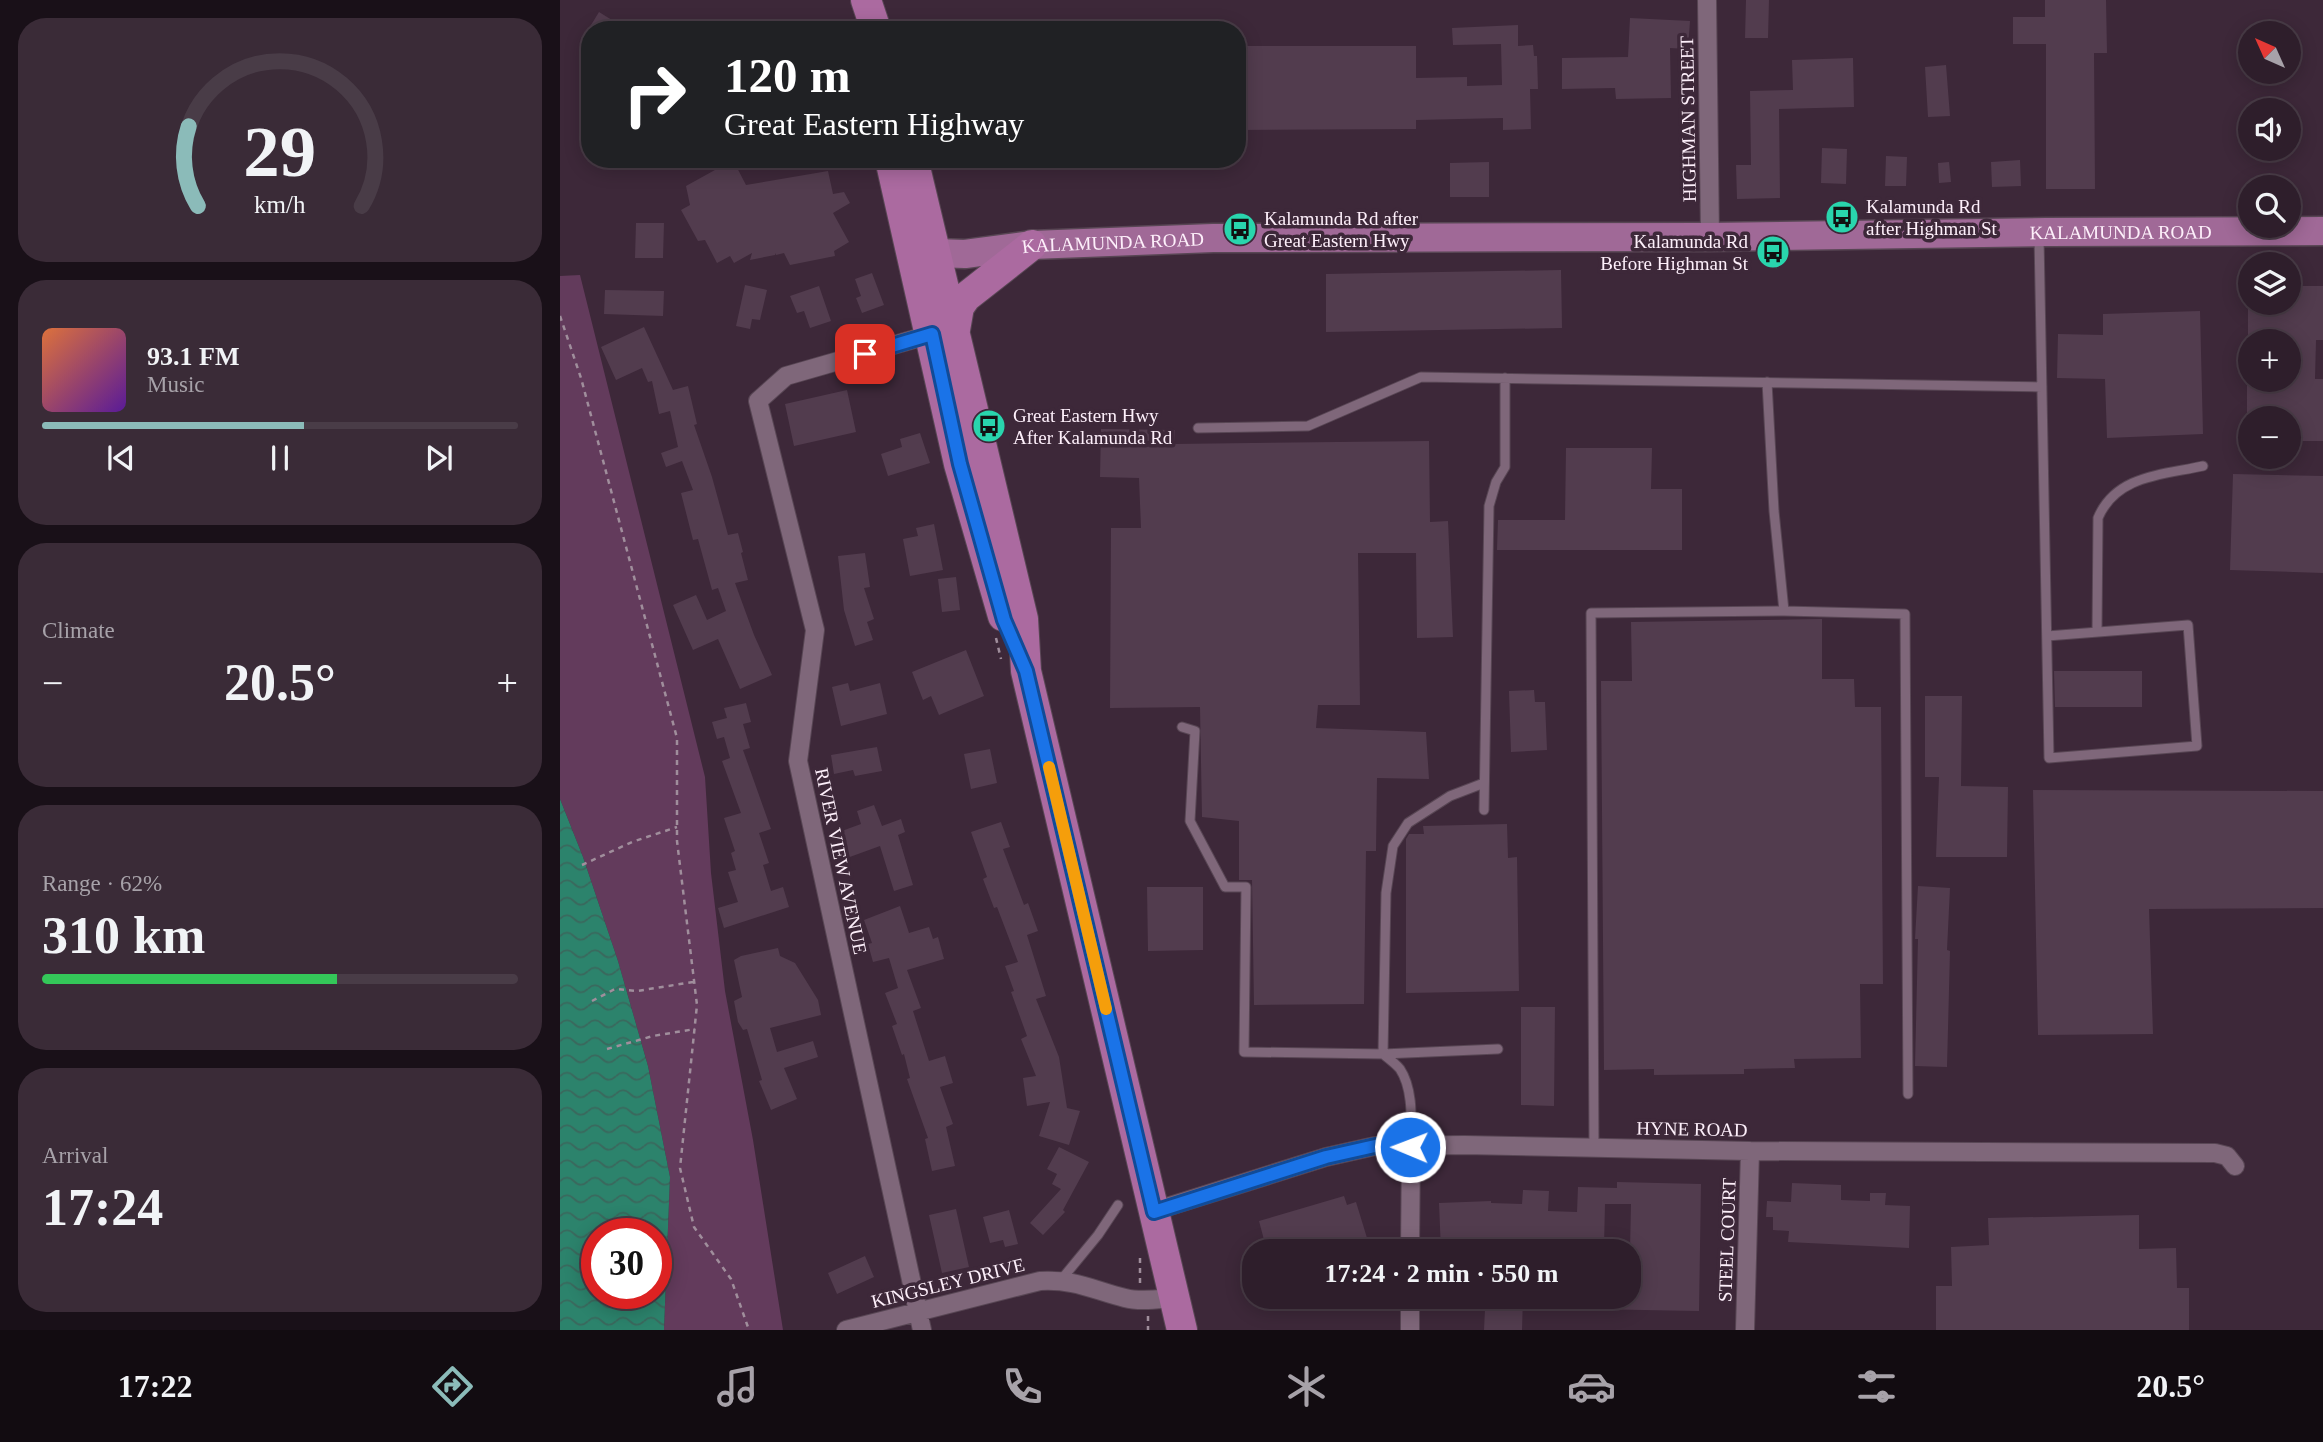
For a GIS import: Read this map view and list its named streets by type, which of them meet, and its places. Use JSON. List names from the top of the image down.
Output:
{
  "streets": {
    "main road": ["KALAMUNDA ROAD"],
    "street": [
      "HIGHMAN STREET",
      "RIVER VIEW AVENUE",
      "HYNE ROAD",
      "STEEL COURT",
      "KINGSLEY DRIVE"
    ]
  },
  "crossings": [
    ["HIGHMAN STREET", "KALAMUNDA ROAD"],
    ["RIVER VIEW AVENUE", "KINGSLEY DRIVE"],
    ["HYNE ROAD", "STEEL COURT"]
  ],
  "places": {
    "bus stop": [
      "Kalamunda Rd after Highman St",
      "Kalamunda Rd after Great Eastern Hwy",
      "Kalamunda Rd Before Highman St",
      "Great Eastern Hwy After Kalamunda Rd"
    ]
  },
  "north": "top left",
  "page": {
    "map_buttons": ["+", "−"],
    "turn": ["120 m", "Great Eastern Highway"],
    "song": ["93.1 FM", "Music"],
    "tile": [
      "Climate",
      ["Range · 62%", "310 km"],
      ["Arrival", "17:24"]
    ],
    "heat": ["−", "20.5°", "+"],
    "limit": "30",
    "trip": "17:24 · 2 min · 550 m",
    "tabs": ["17:22", "20.5°"],
    "gauge": ["29", "km/h"]
  }
}
